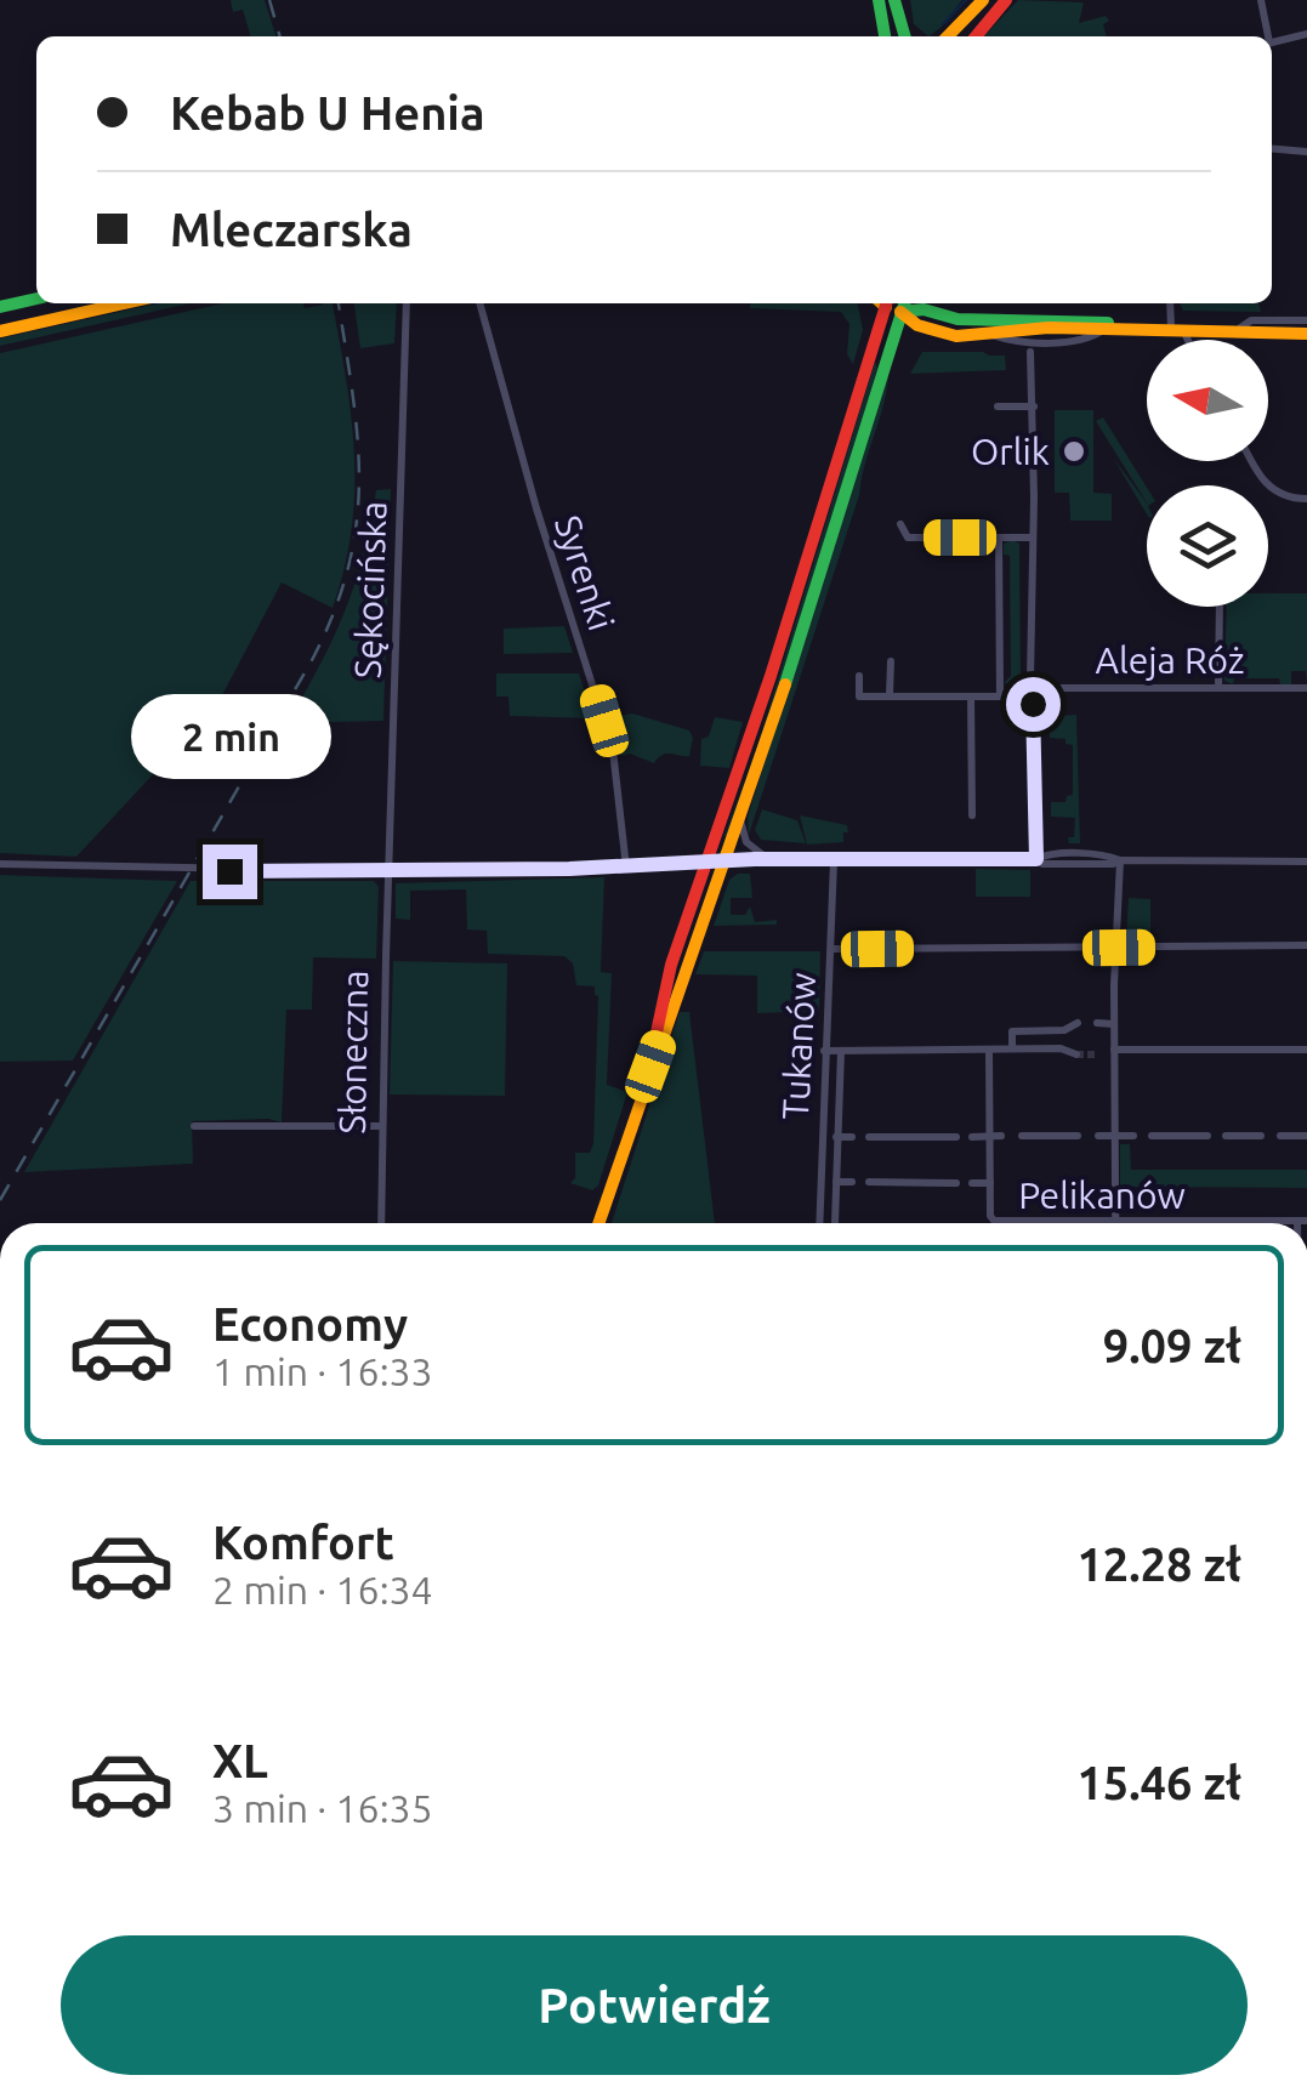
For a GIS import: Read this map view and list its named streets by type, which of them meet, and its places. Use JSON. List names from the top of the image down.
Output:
{
  "streets": {
    "street": [
      "Syrenki",
      "Sękocińska",
      "Aleja Róż",
      "Tukanów",
      "Słoneczna",
      "Pelikanów"
    ]
  },
  "crossings": [
    ["Sękocińska", "Słoneczna"]
  ],
  "places": ["Orlik"],
  "north": "left",
  "page": {
    "banner": ["Kebab U Henia", "Mleczarska"],
    "bubble": "2 min",
    "list": [
      {
        "name": "Economy",
        "note": "1 min · 16:33",
        "value": "9.09 zł"
      },
      {
        "name": "Komfort",
        "note": "2 min · 16:34",
        "value": "12.28 zł"
      },
      {
        "name": "XL",
        "note": "3 min · 16:35",
        "value": "15.46 zł"
      }
    ],
    "buttons": "Potwierdź"
  }
}
